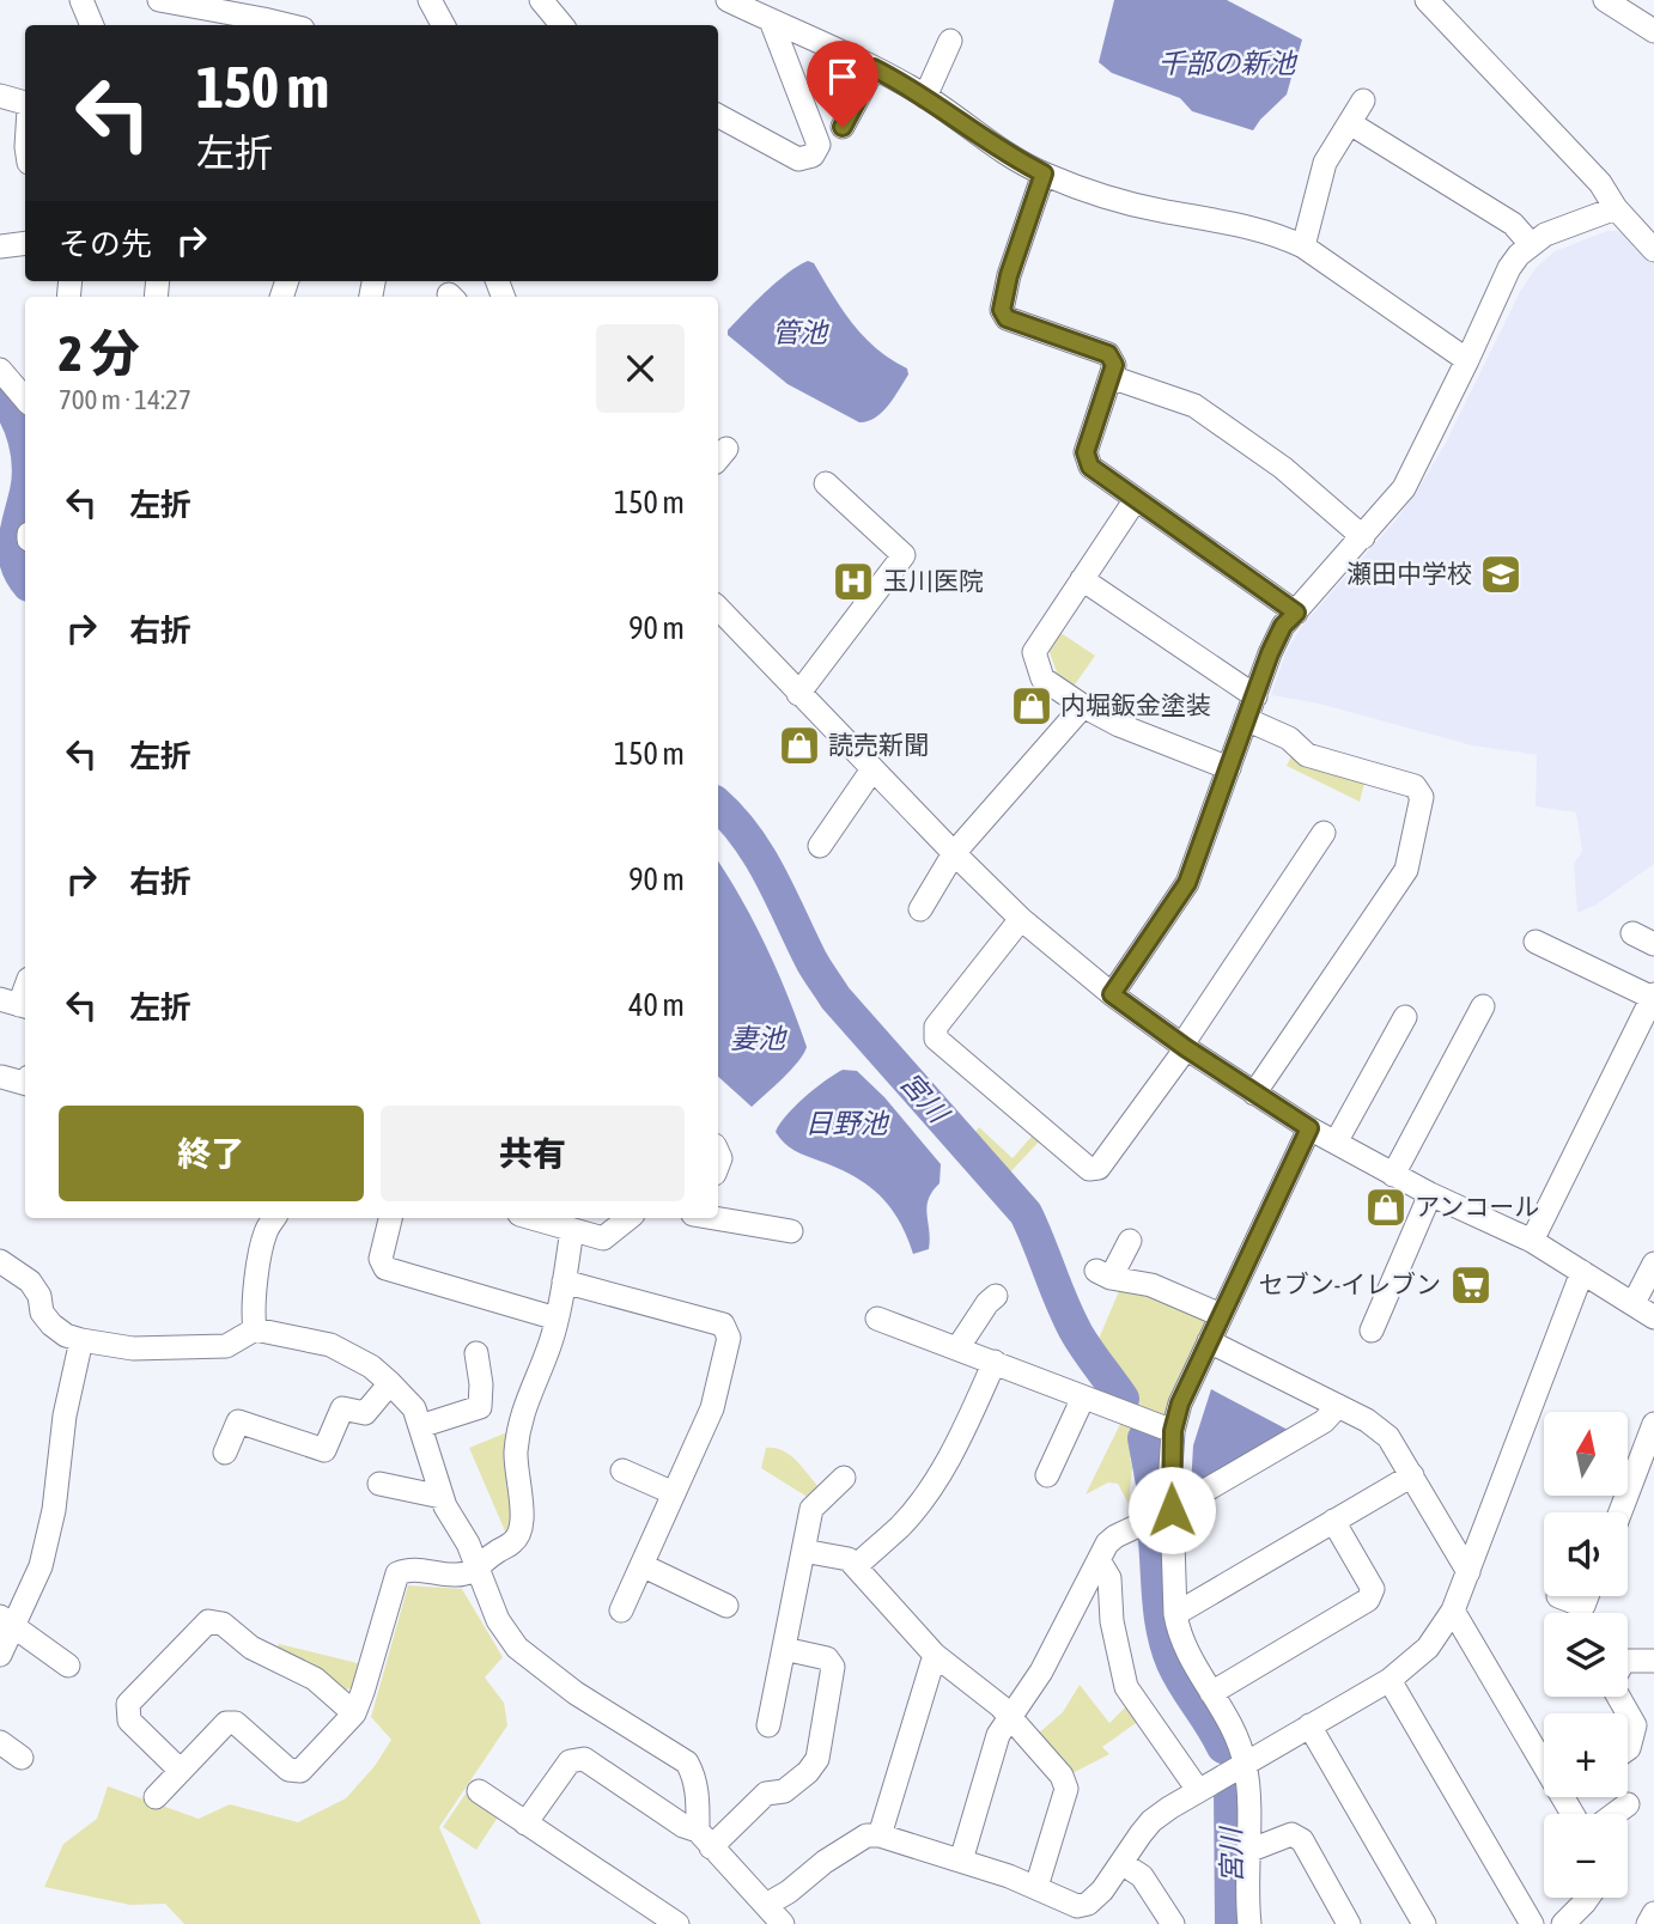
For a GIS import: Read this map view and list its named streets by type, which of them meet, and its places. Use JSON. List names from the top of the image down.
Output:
{
  "water": [
    "千部の新池",
    "管池",
    "妻池",
    "宮川",
    "日野池"
  ],
  "places": {
    "school or university": ["瀬田中学校"],
    "hospital": ["玉川医院"],
    "shop": ["内堀鈑金塗装", "読売新聞", "アンコール"],
    "supermarket": ["セブン-イレブン"]
  },
  "north": "top",
  "page": {
    "turn": ["150 m", "左折"],
    "then": "その先",
    "heading": ["2 分", "700 m · 14:27"],
    "list": [
      {
        "name": "左折",
        "value": "150 m"
      },
      {
        "name": "右折",
        "value": "90 m"
      },
      {
        "name": "左折",
        "value": "150 m"
      },
      {
        "name": "右折",
        "value": "90 m"
      },
      {
        "name": "左折",
        "value": "40 m"
      }
    ],
    "buttons": ["終了", "共有"],
    "map_buttons": ["+", "−"]
  }
}
